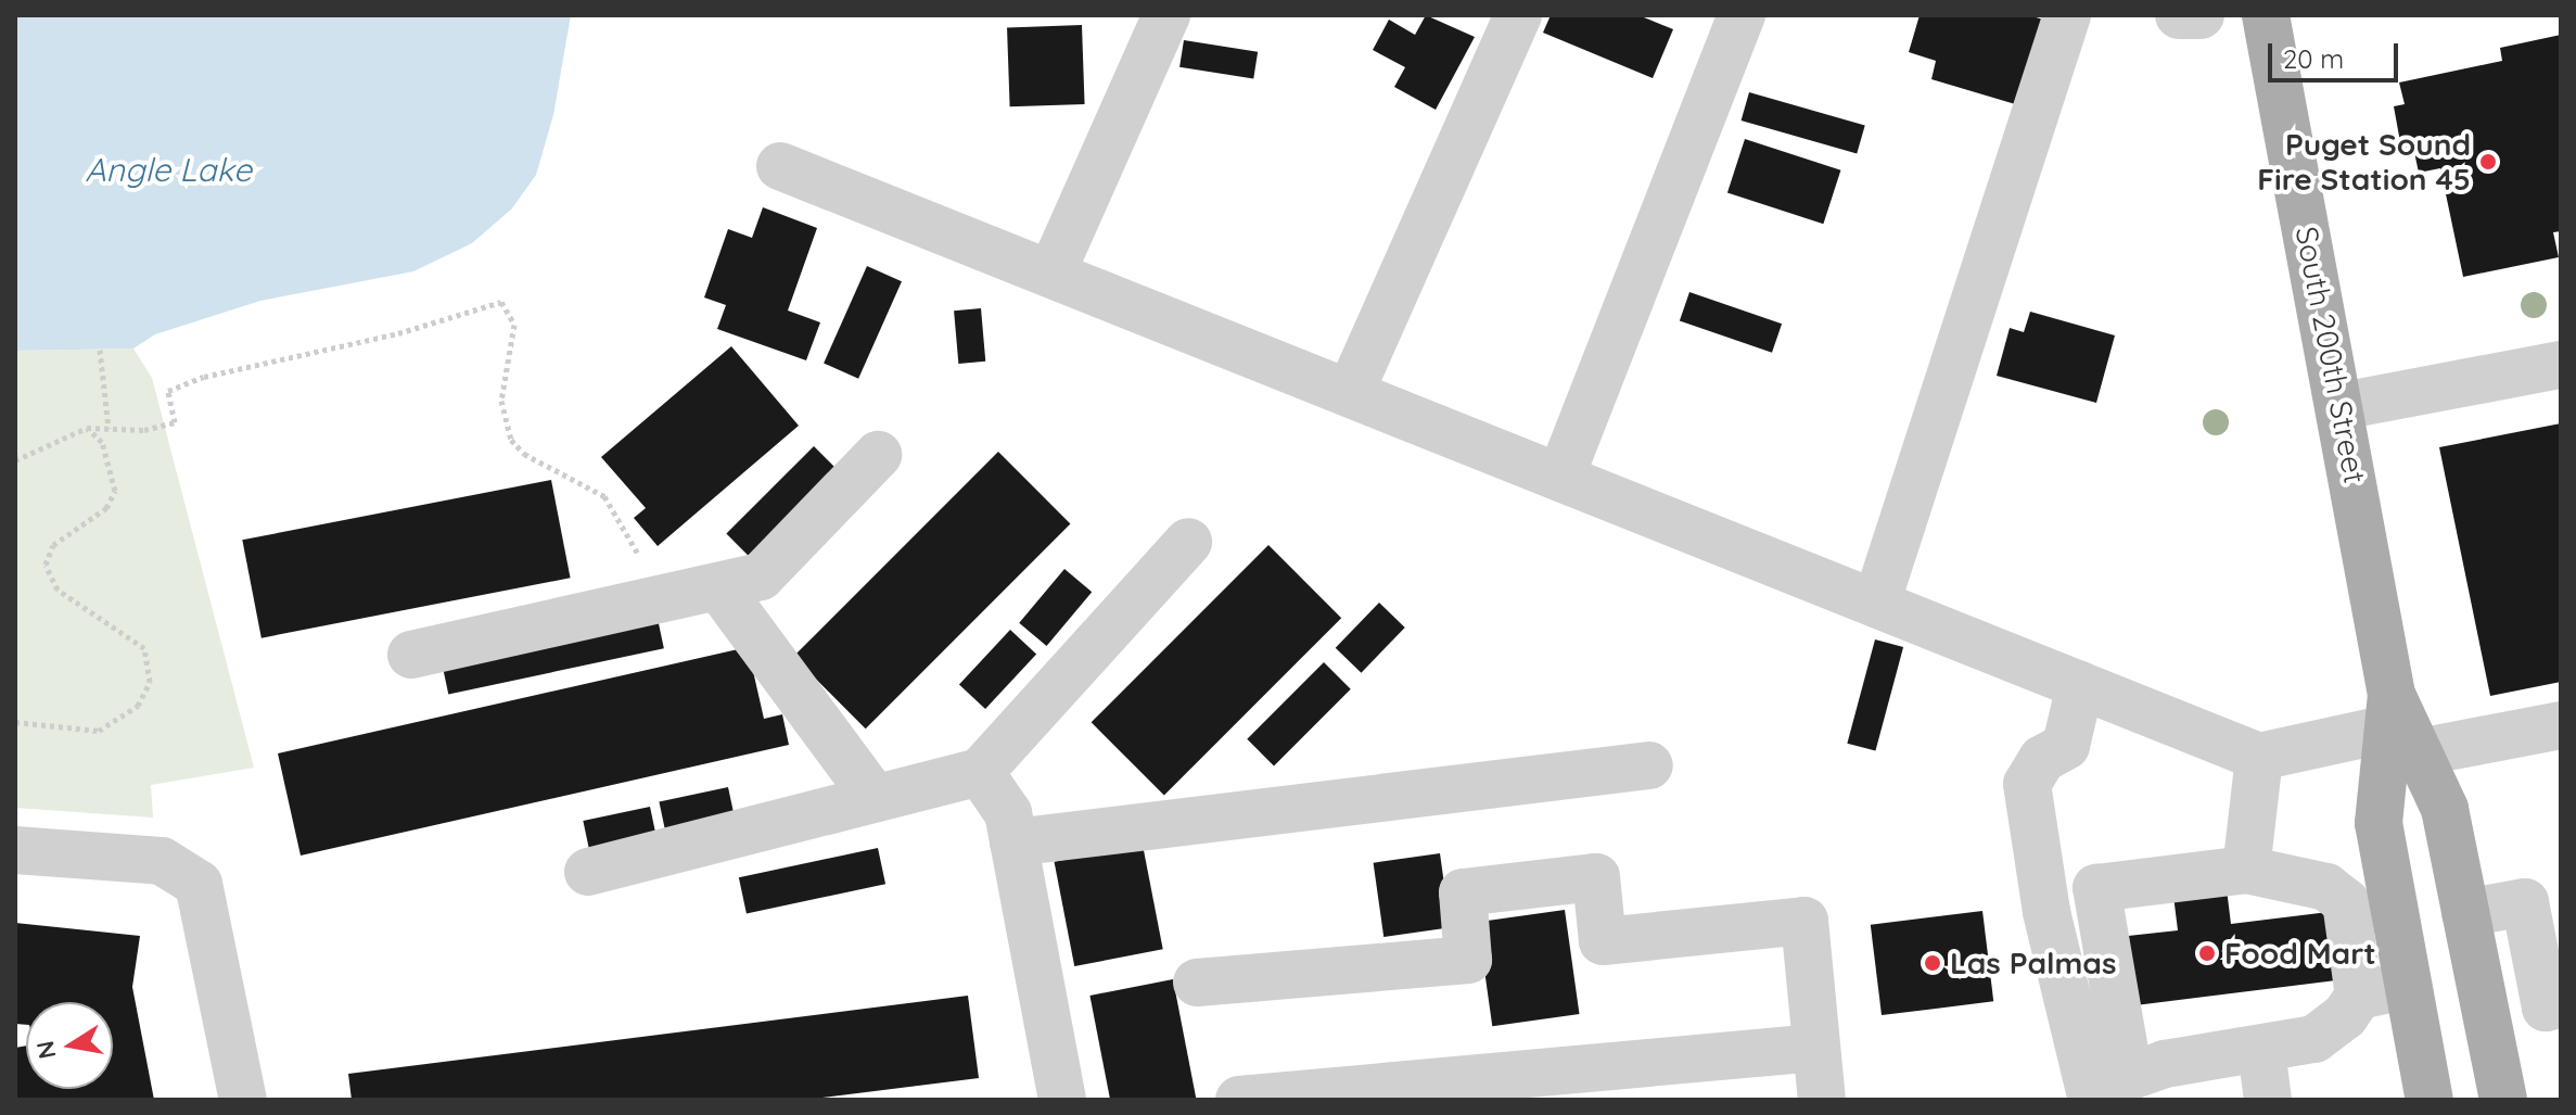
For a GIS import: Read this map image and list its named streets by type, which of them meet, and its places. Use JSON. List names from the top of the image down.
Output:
{
  "streets": {
    "main road": ["South 200th Street"]
  },
  "water": ["Angle Lake"],
  "places": ["Puget Sound Fire Station 45", "Food Mart", "Las Palmas"],
  "scale_bar": "20 m",
  "north": "left"
}
